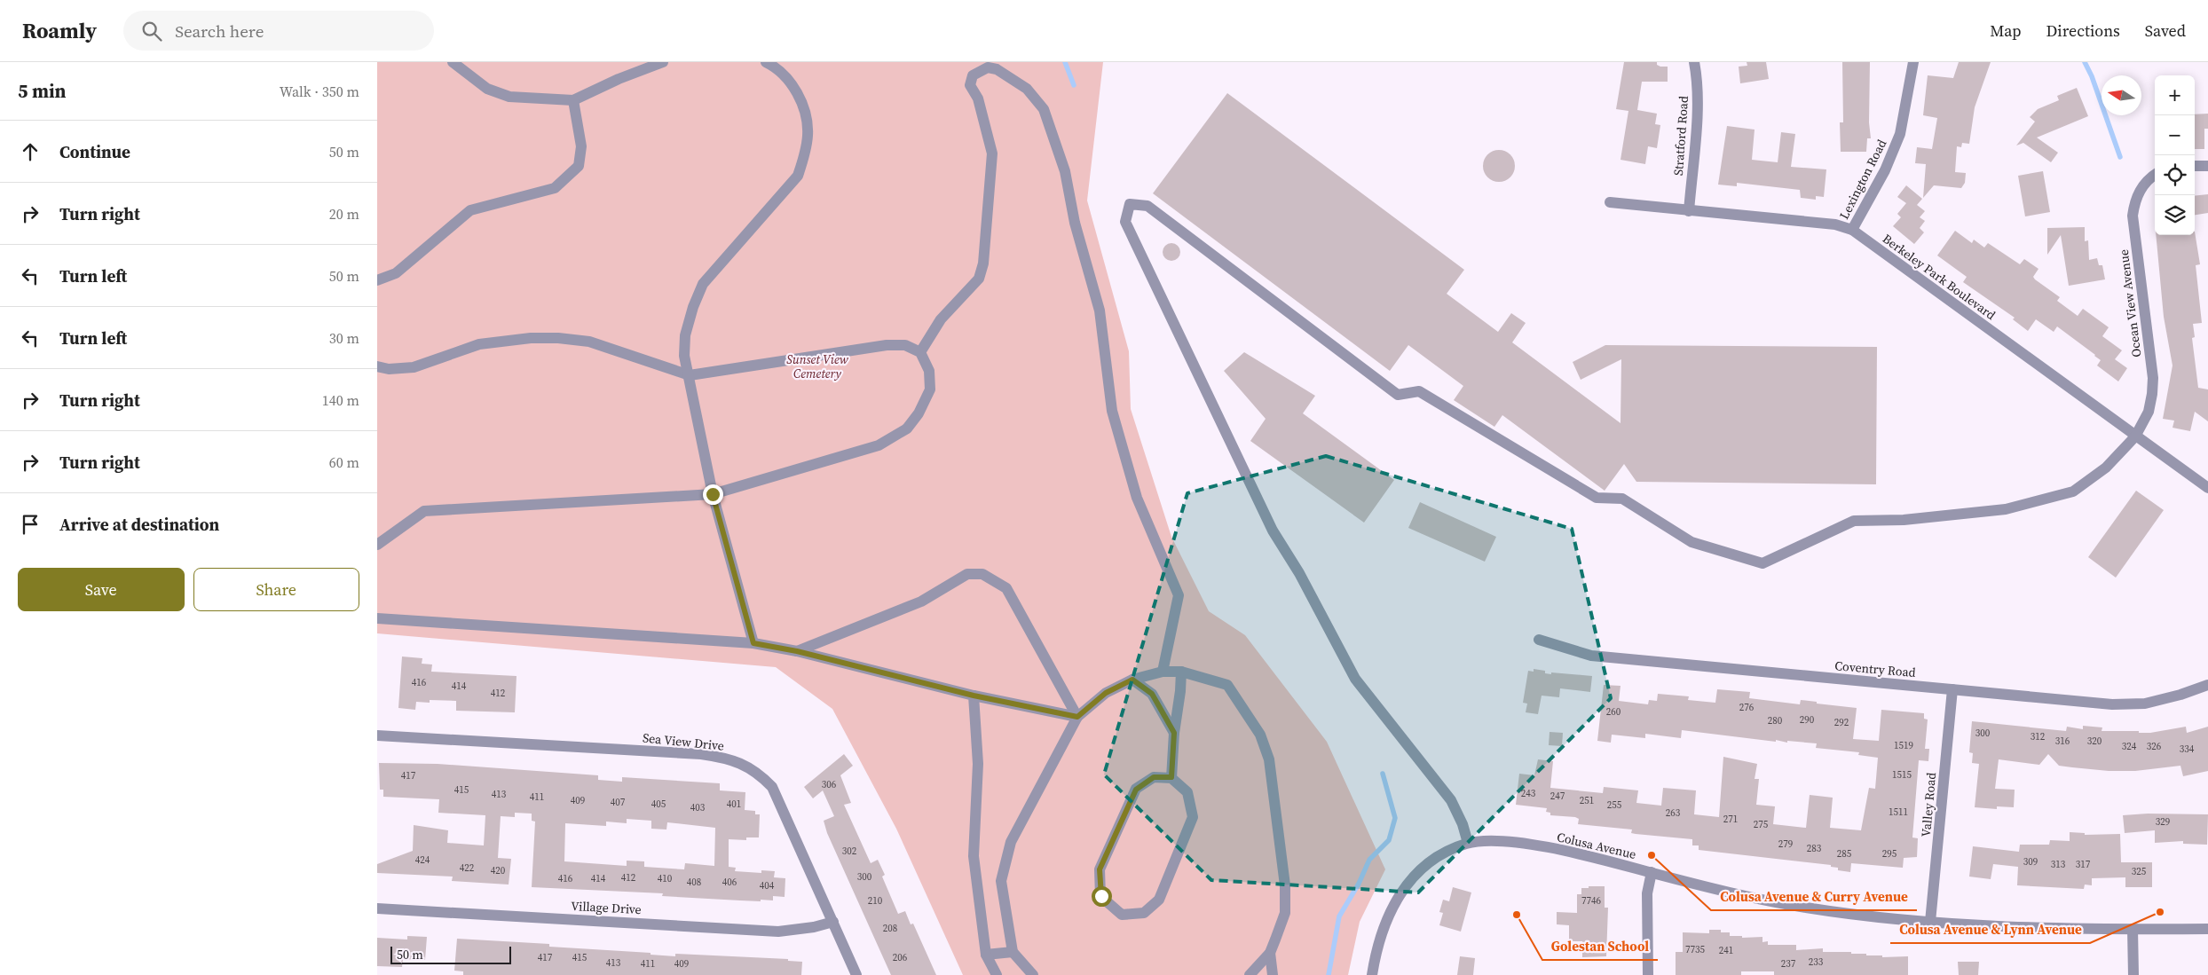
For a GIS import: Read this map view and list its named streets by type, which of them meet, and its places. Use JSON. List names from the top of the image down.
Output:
{
  "streets": {
    "street": [
      "Stratford Road",
      "Lexington Road",
      "Berkeley Park Boulevard",
      "Ocean View Avenue",
      "Coventry Road",
      "Sea View Drive",
      "Valley Road",
      "Colusa Avenue",
      "Village Drive"
    ]
  },
  "crossings": [
    ["Stratford Road", "Berkeley Park Boulevard"],
    ["Lexington Road", "Berkeley Park Boulevard"],
    ["Berkeley Park Boulevard", "Ocean View Avenue"],
    ["Ocean View Avenue", "Colusa Avenue"],
    ["Coventry Road", "Valley Road"],
    ["Sea View Drive", "Village Drive"],
    ["Valley Road", "Colusa Avenue"]
  ],
  "parks": ["Sunset View Cemetery"],
  "places": ["Colusa Avenue & Curry Avenue", "Colusa Avenue & Lynn Avenue", "Golestan School"],
  "house_numbers": [
    "416",
    "414",
    "412",
    "276",
    "260",
    "290",
    "280",
    "292",
    "300",
    "312",
    "316",
    "320",
    "1519",
    "324",
    "326",
    "334",
    "1515",
    "417",
    "306",
    "415",
    "243",
    "413",
    "247",
    "411",
    "409",
    "251",
    "407",
    "405",
    "401",
    "255",
    "403",
    "1511",
    "263",
    "271",
    "329",
    "275",
    "279",
    "283",
    "302",
    "285",
    "295",
    "424",
    "309",
    "313",
    "317",
    "422",
    "420",
    "325",
    "300",
    "412",
    "416",
    "414",
    "410",
    "408",
    "406",
    "404",
    "210",
    "7746",
    "208",
    "7735",
    "241",
    "417",
    "415",
    "206",
    "233",
    "413",
    "411",
    "409",
    "237"
  ],
  "scale_bar": "50 m",
  "north": "left",
  "page": {
    "header": "Roamly",
    "search": "Search here",
    "nav": ["Map", "Directions", "Saved"],
    "heading": ["5 min", "Walk · 350 m"],
    "map_buttons": ["+", "−"],
    "list": [
      ["Continue", "50 m"],
      ["Turn right", "20 m"],
      ["Turn left", "50 m"],
      ["Turn left", "30 m"],
      ["Turn right", "140 m"],
      ["Turn right", "60 m"],
      "Arrive at destination"
    ],
    "buttons": ["Save", "Share"],
    "scale": "50 m"
  }
}
